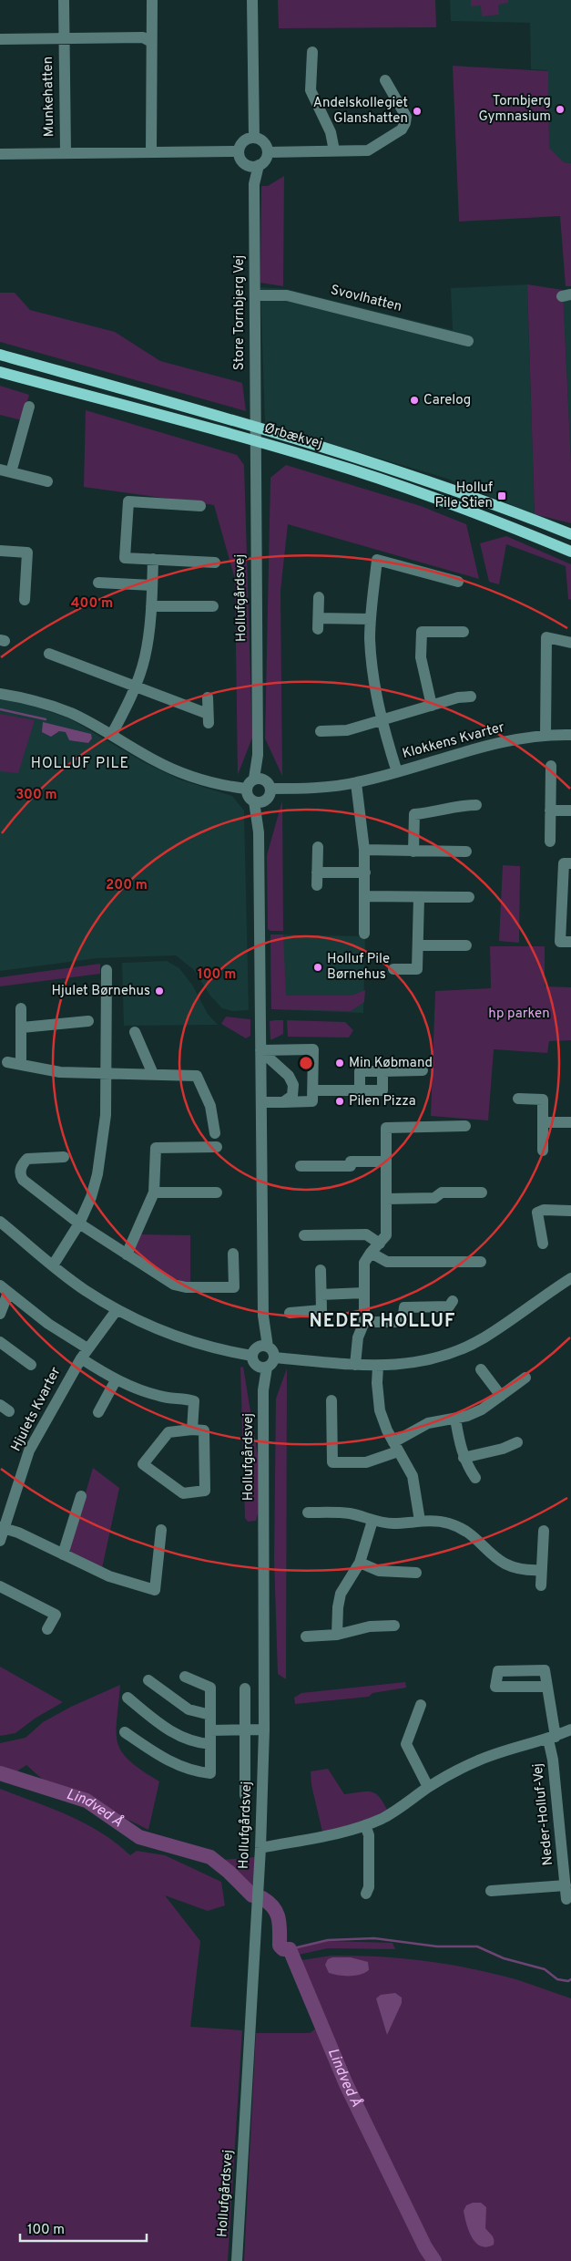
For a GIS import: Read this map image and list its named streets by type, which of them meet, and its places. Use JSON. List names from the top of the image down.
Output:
{
  "streets": {
    "main road": ["Ørbækvej"],
    "street": [
      "Munkehatten",
      "Svovlhatten",
      "Store Tornbjerg Vej",
      "Hollufgårdsvej",
      "Klokkens Kvarter",
      "Hjulets Kvarter",
      "Neder-Holluf-Vej"
    ]
  },
  "crossings": [
    ["Munkehatten", "Store Tornbjerg Vej"],
    ["Svovlhatten", "Store Tornbjerg Vej"],
    ["Store Tornbjerg Vej", "Ørbækvej"],
    ["Store Tornbjerg Vej", "Hollufgårdsvej"],
    ["Ørbækvej", "Hollufgårdsvej"],
    ["Hollufgårdsvej", "Klokkens Kvarter"],
    ["Hollufgårdsvej", "Neder-Holluf-Vej"]
  ],
  "districts": ["HOLLUF PILE", "NEDER HOLLUF"],
  "water": ["Lindved Å"],
  "parks": ["hp parken"],
  "places": {
    "other": [
      "Tornbjerg Gymnasium",
      "Andelskollegiet Glanshatten",
      "Carelog",
      "Holluf Pile Børnehus",
      "Hjulet Børnehus",
      "Min Købmand",
      "Pilen Pizza"
    ],
    "transit": ["Holluf Pile Stien"]
  },
  "scale_bar": "100 m",
  "rings": [
    "400 m",
    "300 m",
    "200 m",
    "100 m"
  ]
}
